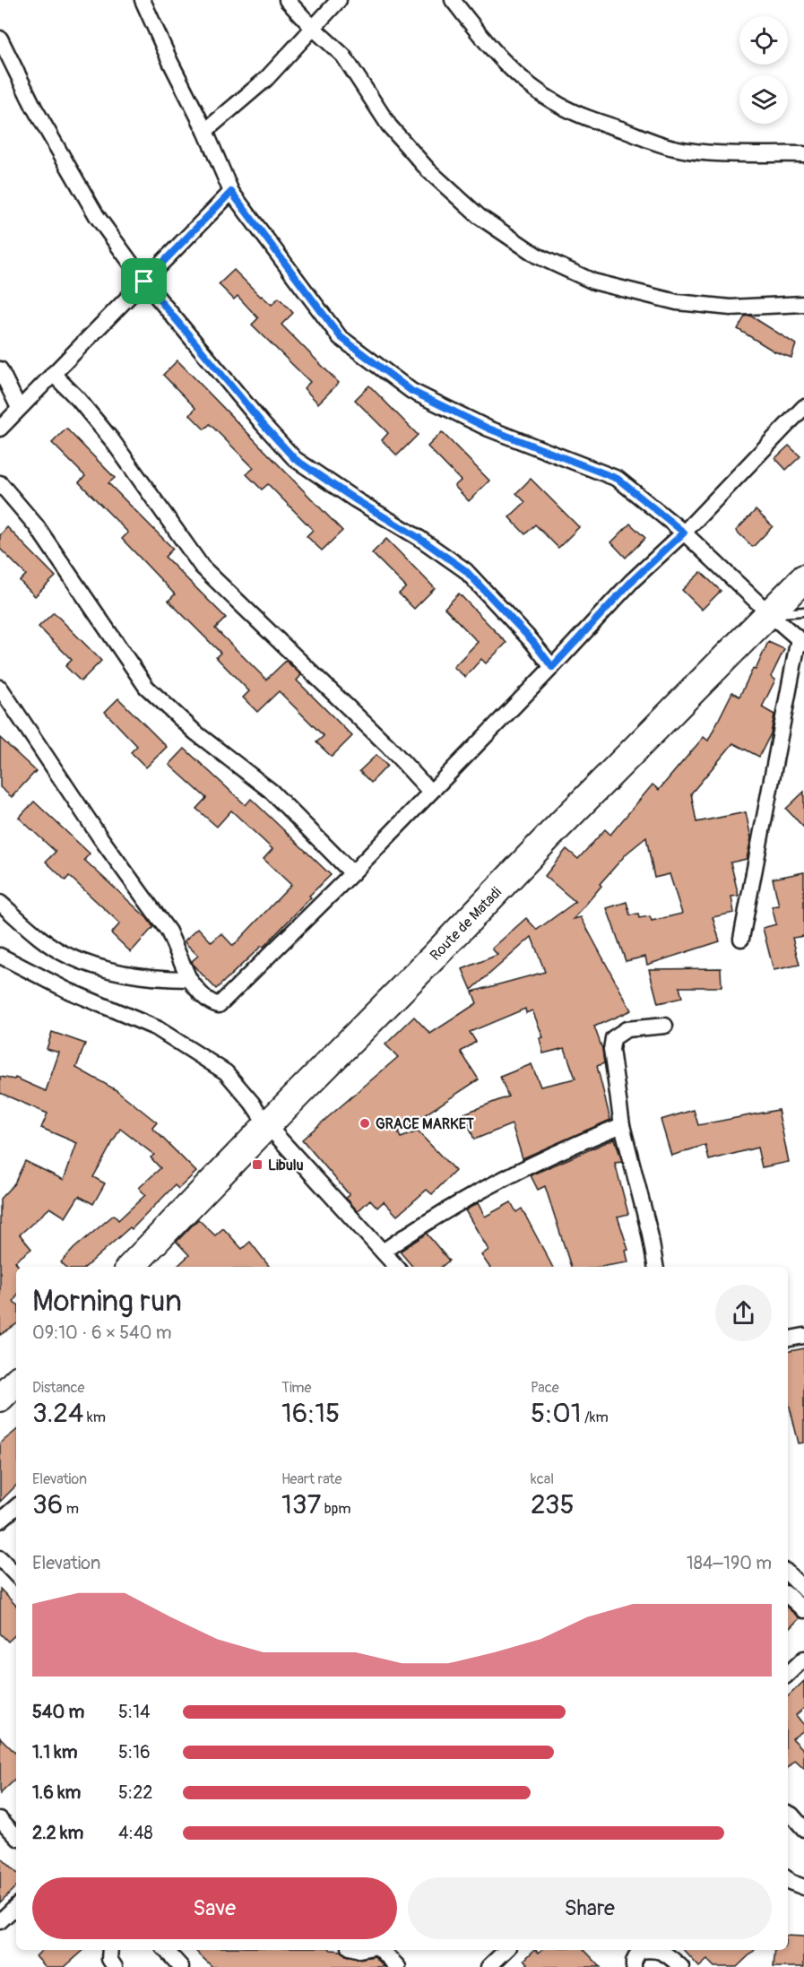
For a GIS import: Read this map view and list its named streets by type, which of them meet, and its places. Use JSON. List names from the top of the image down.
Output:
{
  "streets": {
    "highway": ["Route de Matadi"]
  },
  "places": {
    "other": ["GRACE MARKET"],
    "transit": ["Libulu"]
  },
  "page": {
    "heading": ["Morning run", "09:10 · 6 × 540 m"],
    "stats": [
      ["Distance", "3.24 km"],
      ["Time", "16:15"],
      ["Pace", "5:01 /km"],
      ["Elevation", "36 m"],
      ["Heart rate", "137 bpm"],
      ["kcal", "235"]
    ],
    "chart": ["Elevation", "184–190 m"],
    "list": [
      {
        "name": "540 m",
        "note": "5:14"
      },
      {
        "name": "1.1 km",
        "note": "5:16"
      },
      {
        "name": "1.6 km",
        "note": "5:22"
      },
      {
        "name": "2.2 km",
        "note": "4:48"
      }
    ],
    "buttons": ["Save", "Share"]
  }
}
